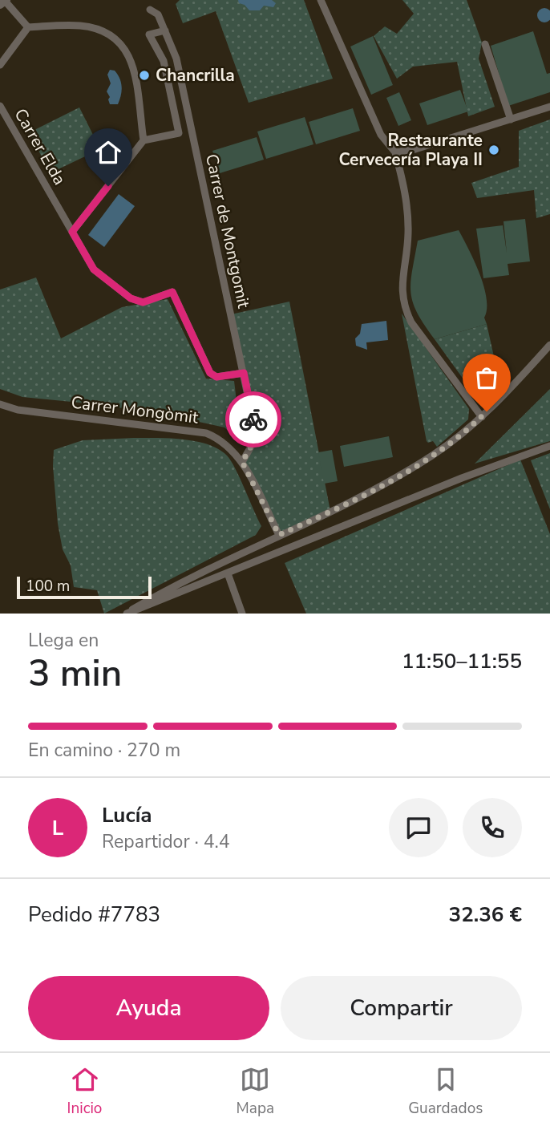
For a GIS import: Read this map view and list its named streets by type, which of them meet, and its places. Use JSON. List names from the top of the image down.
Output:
{
  "streets": {
    "street": ["Carrer Elda", "Carrer de Montgomit", "Carrer Mongòmit"]
  },
  "crossings": [
    ["Carrer Elda", "Carrer de Montgomit"],
    ["Carrer de Montgomit", "Carrer Mongòmit"]
  ],
  "places": ["Chancrilla", "Restaurante Cervecería Playa II"],
  "scale_bar": "100 m",
  "page": {
    "scale": "100 m",
    "heading": ["3 min", "Llega en", "11:50–11:55"],
    "panel": [
      "Lucía",
      "Repartidor · 4.4",
      "Pedido #7783",
      "32.36 €"
    ],
    "bar": "En camino · 270 m",
    "round": "L",
    "buttons": ["Ayuda", "Compartir"],
    "tabs": ["Inicio", "Mapa", "Guardados"]
  }
}
